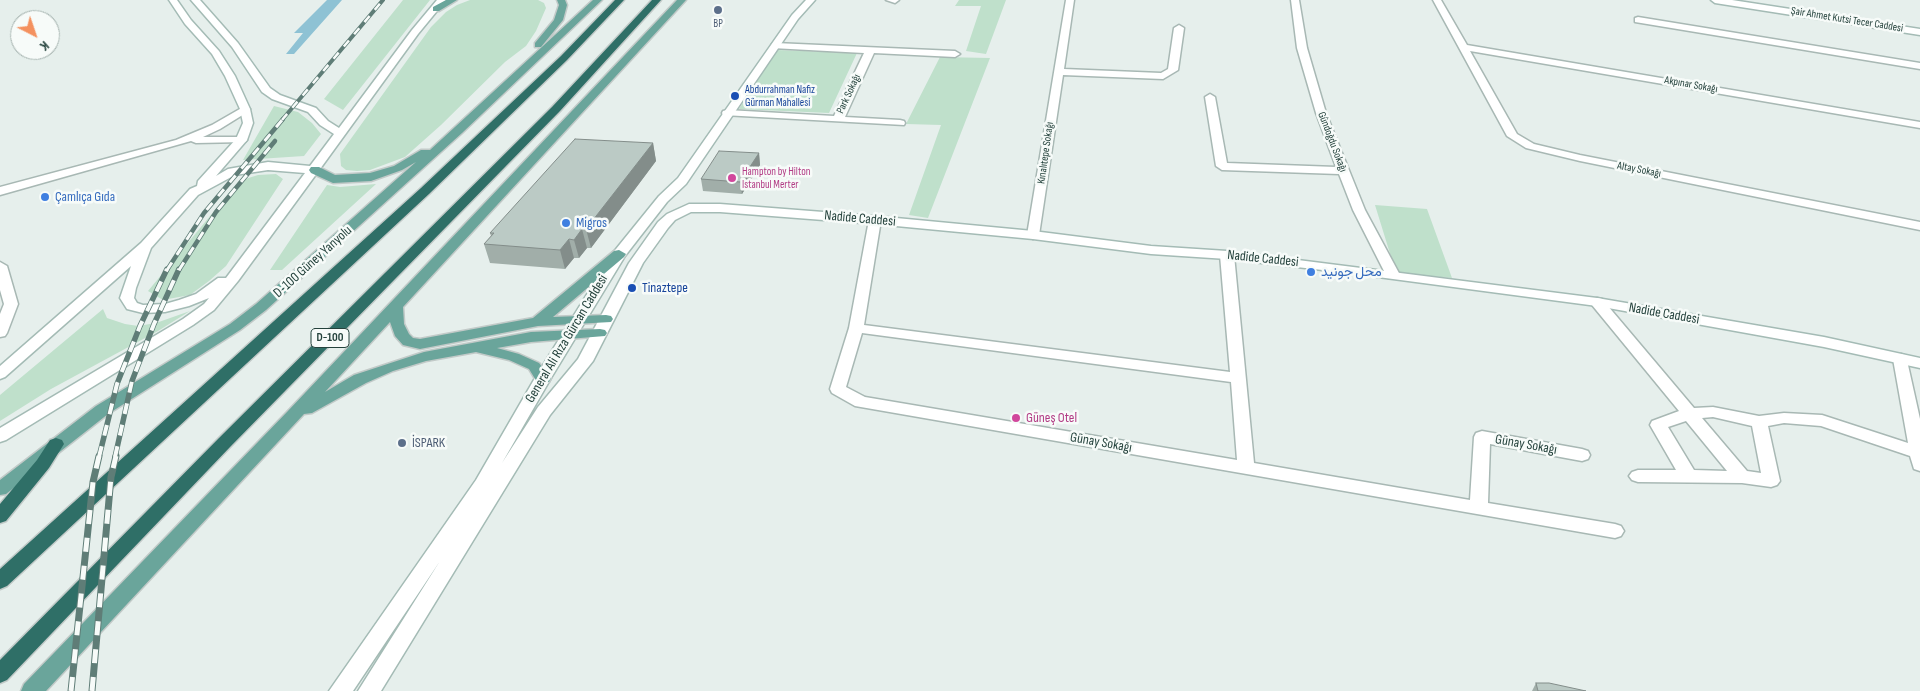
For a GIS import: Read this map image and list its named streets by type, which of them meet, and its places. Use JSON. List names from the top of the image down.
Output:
{
  "streets": {
    "highway": ["D-100"],
    "main road": ["D-100 Güney Yanyolu"],
    "street": [
      "Şair Ahmet Kutsi Tecer Caddesi",
      "Akpınar Sokağı",
      "Park Sokağı",
      "Gündoğdu Sokağı",
      "Kınalıtepe Sokağı",
      "Altay Sokağı",
      "Nadide Caddesi",
      "General Ali Rıza Gürcan Caddesi",
      "Günay Sokağı"
    ]
  },
  "crossings": [
    ["Akpınar Sokağı", "Altay Sokağı"],
    ["Park Sokağı", "General Ali Rıza Gürcan Caddesi"],
    ["Gündoğdu Sokağı", "Nadide Caddesi"],
    ["Kınalıtepe Sokağı", "Nadide Caddesi"],
    ["Nadide Caddesi", "General Ali Rıza Gürcan Caddesi"],
    ["Nadide Caddesi", "Günay Sokağı"]
  ],
  "places": [
    "BP",
    "Abdurrahman Nafiz Gürman Mahallesi",
    "Hampton by Hilton Istanbul Merter",
    "Çamlıça Gıda",
    "Migros",
    "محل جونيد",
    "Tinaztepe",
    "Güneş Otel",
    "İSPARK"
  ],
  "north": "bottom right"
}
